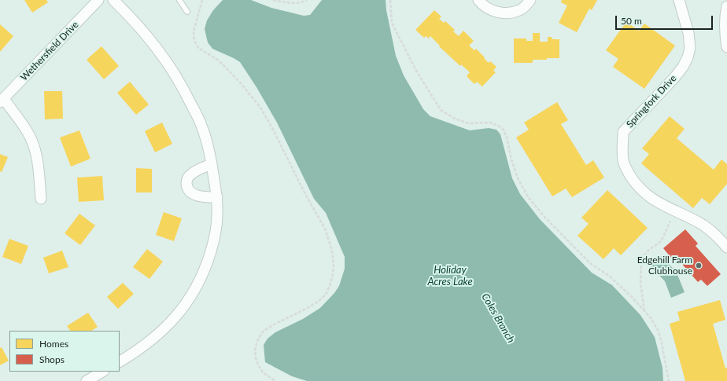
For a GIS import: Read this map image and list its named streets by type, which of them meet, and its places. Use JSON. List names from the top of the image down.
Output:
{
  "streets": {
    "street": ["Wethersfield Drive", "Springfork Drive"]
  },
  "water": ["Holiday Acres Lake", "Coles Branch"],
  "places": ["Edgehill Farm Clubhouse"],
  "legend": ["Homes", "Shops"],
  "scale_bar": "50 m"
}
